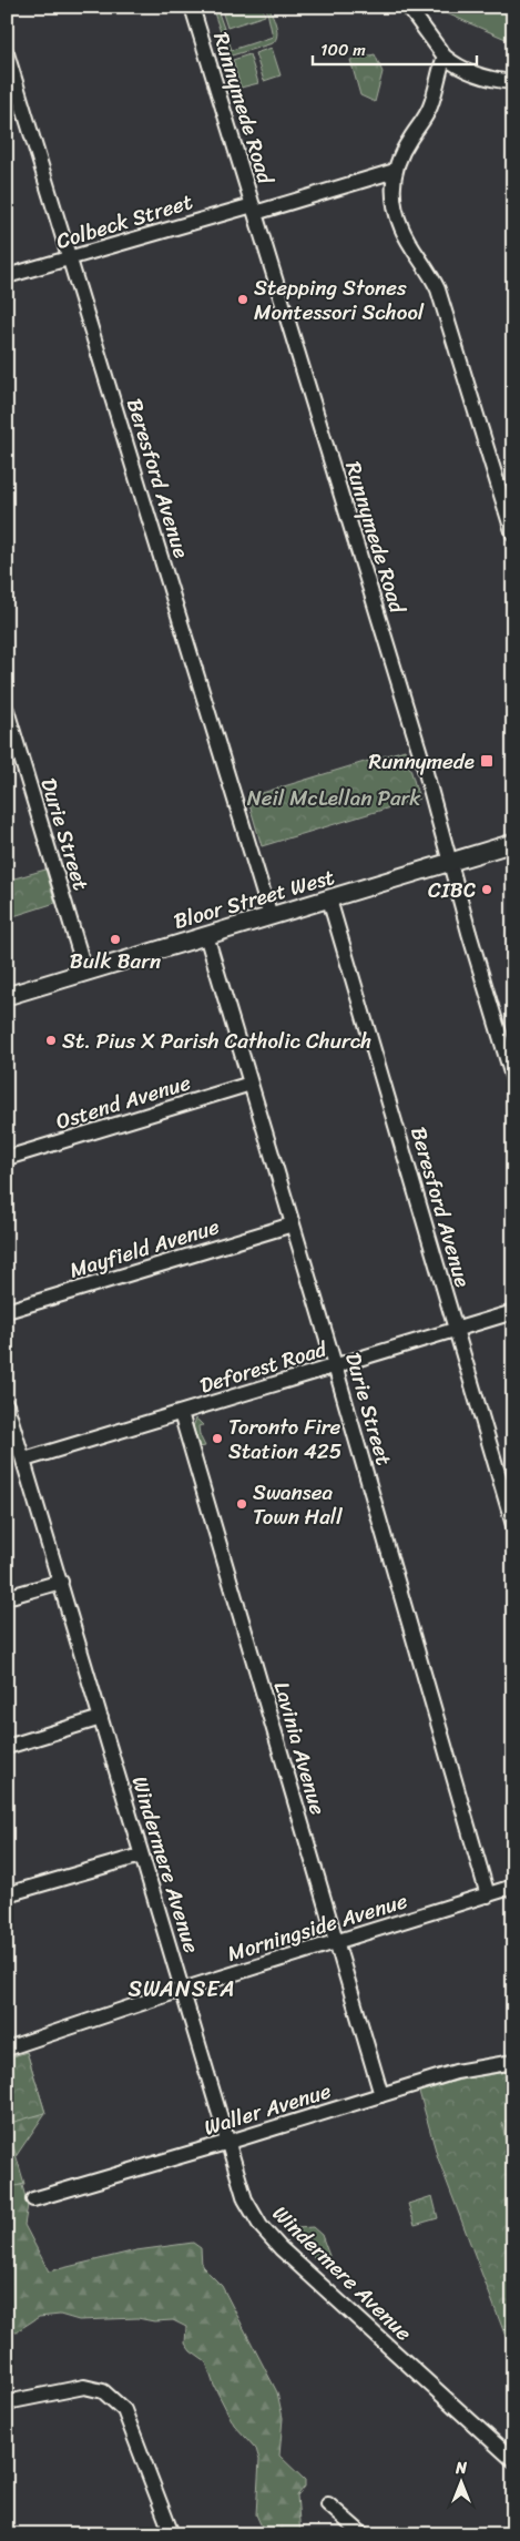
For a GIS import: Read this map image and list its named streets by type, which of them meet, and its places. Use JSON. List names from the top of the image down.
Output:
{
  "streets": {
    "main road": ["Bloor Street West"],
    "street": [
      "Runnymede Road",
      "Colbeck Street",
      "Beresford Avenue",
      "Durie Street",
      "Ostend Avenue",
      "Mayfield Avenue",
      "Deforest Road",
      "Lavinia Avenue",
      "Windermere Avenue",
      "Morningside Avenue",
      "Waller Avenue"
    ]
  },
  "crossings": [
    ["Runnymede Road", "Colbeck Street"],
    ["Runnymede Road", "Bloor Street West"],
    ["Colbeck Street", "Beresford Avenue"],
    ["Beresford Avenue", "Bloor Street West"],
    ["Beresford Avenue", "Deforest Road"],
    ["Durie Street", "Bloor Street West"],
    ["Durie Street", "Ostend Avenue"],
    ["Durie Street", "Mayfield Avenue"],
    ["Durie Street", "Deforest Road"],
    ["Durie Street", "Morningside Avenue"],
    ["Deforest Road", "Lavinia Avenue"],
    ["Deforest Road", "Windermere Avenue"],
    ["Lavinia Avenue", "Morningside Avenue"],
    ["Lavinia Avenue", "Waller Avenue"],
    ["Windermere Avenue", "Morningside Avenue"],
    ["Windermere Avenue", "Waller Avenue"]
  ],
  "districts": ["SWANSEA"],
  "parks": ["Neil McLellan Park"],
  "places": {
    "other": [
      "Stepping Stones Montessori School",
      "CIBC",
      "Bulk Barn",
      "St. Pius X Parish Catholic Church",
      "Toronto Fire Station 425",
      "Swansea Town Hall"
    ],
    "transit": ["Runnymede"]
  },
  "scale_bar": "100 m",
  "north": "top"
}
